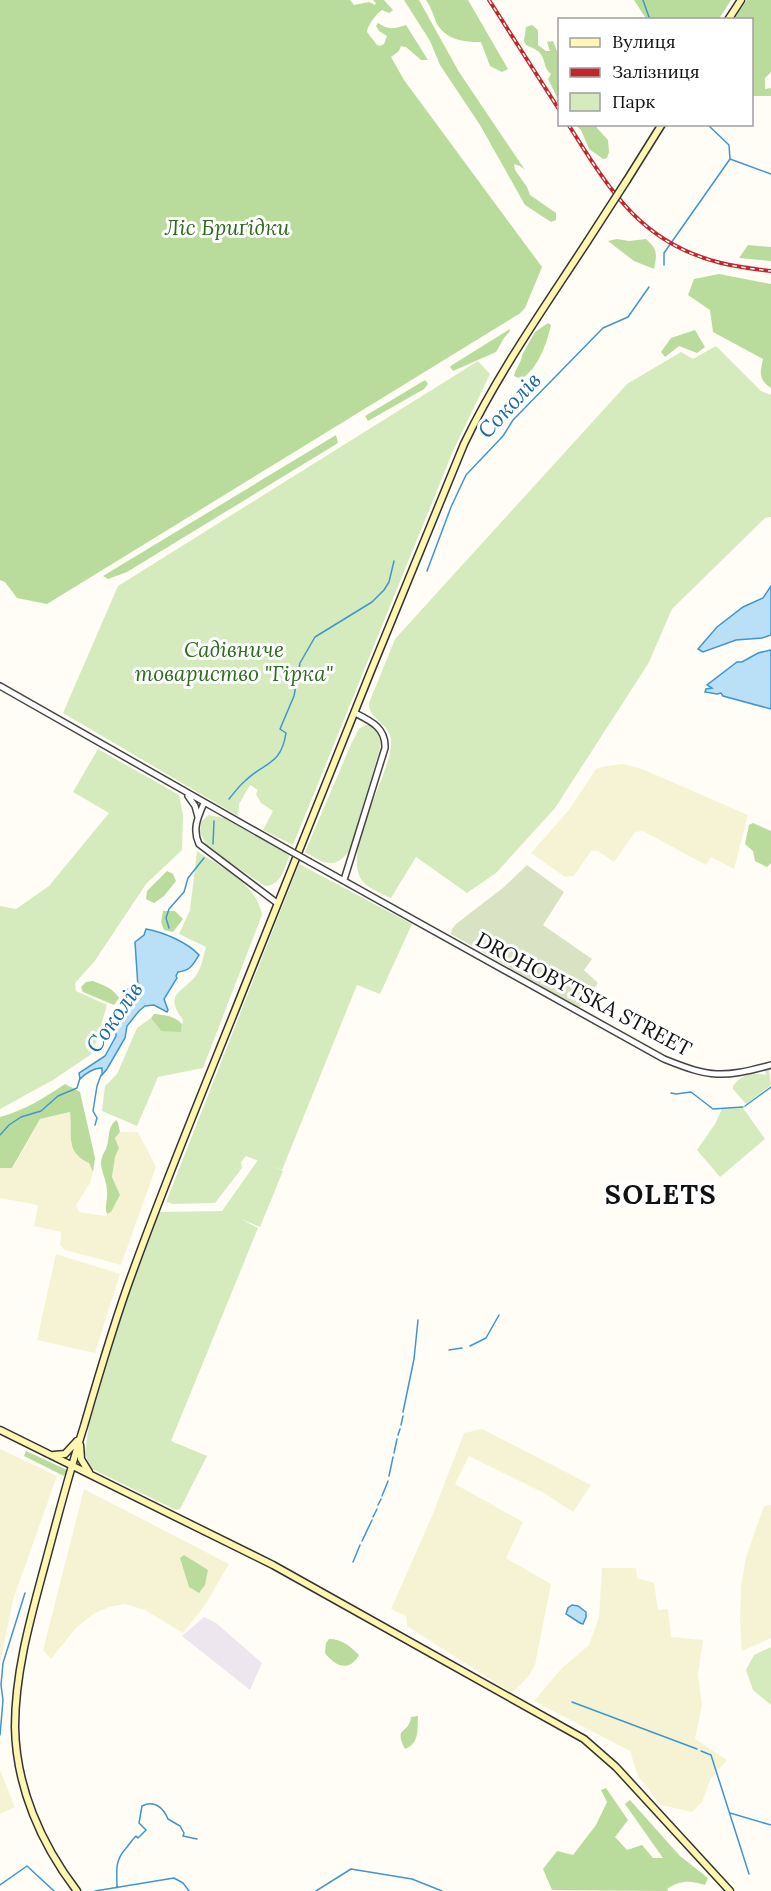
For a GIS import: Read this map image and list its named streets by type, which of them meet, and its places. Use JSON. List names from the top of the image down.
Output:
{
  "streets": {
    "street": ["DROHOBYTSKA STREET"]
  },
  "districts": ["SOLETS"],
  "water": ["Соколів"],
  "parks": ["Ліс Бриґідки", "Садівниче товариство \"Гірка\""],
  "legend": ["Вулиця", "Залізниця", "Парк"]
}
